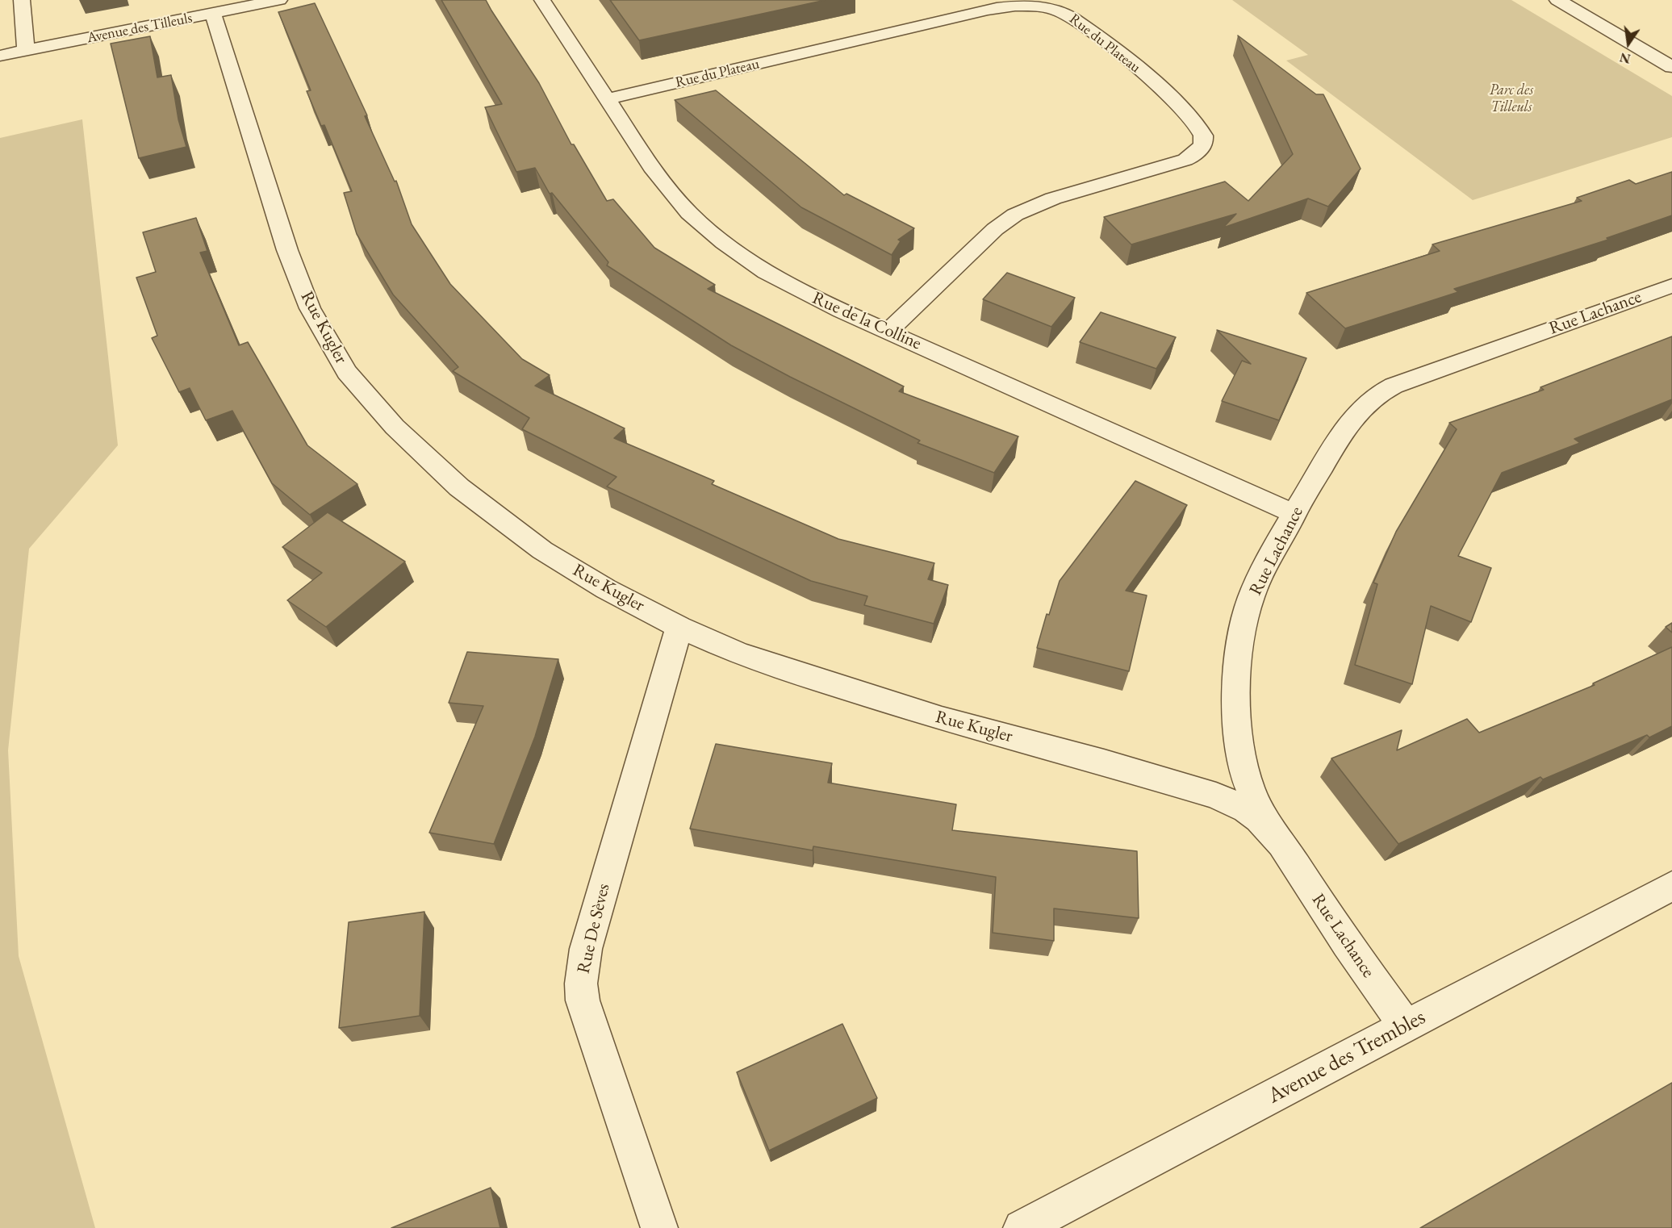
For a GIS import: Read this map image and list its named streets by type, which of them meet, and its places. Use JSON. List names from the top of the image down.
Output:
{
  "streets": {
    "street": [
      "Avenue des Tilleuls",
      "Rue du Plateau",
      "Rue Lachance",
      "Rue de la Colline",
      "Rue Kugler",
      "Rue De Sèves",
      "Avenue des Trembles"
    ]
  },
  "crossings": [
    ["Avenue des Tilleuls", "Rue Kugler"],
    ["Rue du Plateau", "Rue de la Colline"],
    ["Rue Lachance", "Rue de la Colline"],
    ["Rue Lachance", "Rue Kugler"],
    ["Rue Lachance", "Avenue des Trembles"],
    ["Rue Kugler", "Rue De Sèves"]
  ],
  "parks": ["Parc des Tilleuls"],
  "north": "bottom"
}
